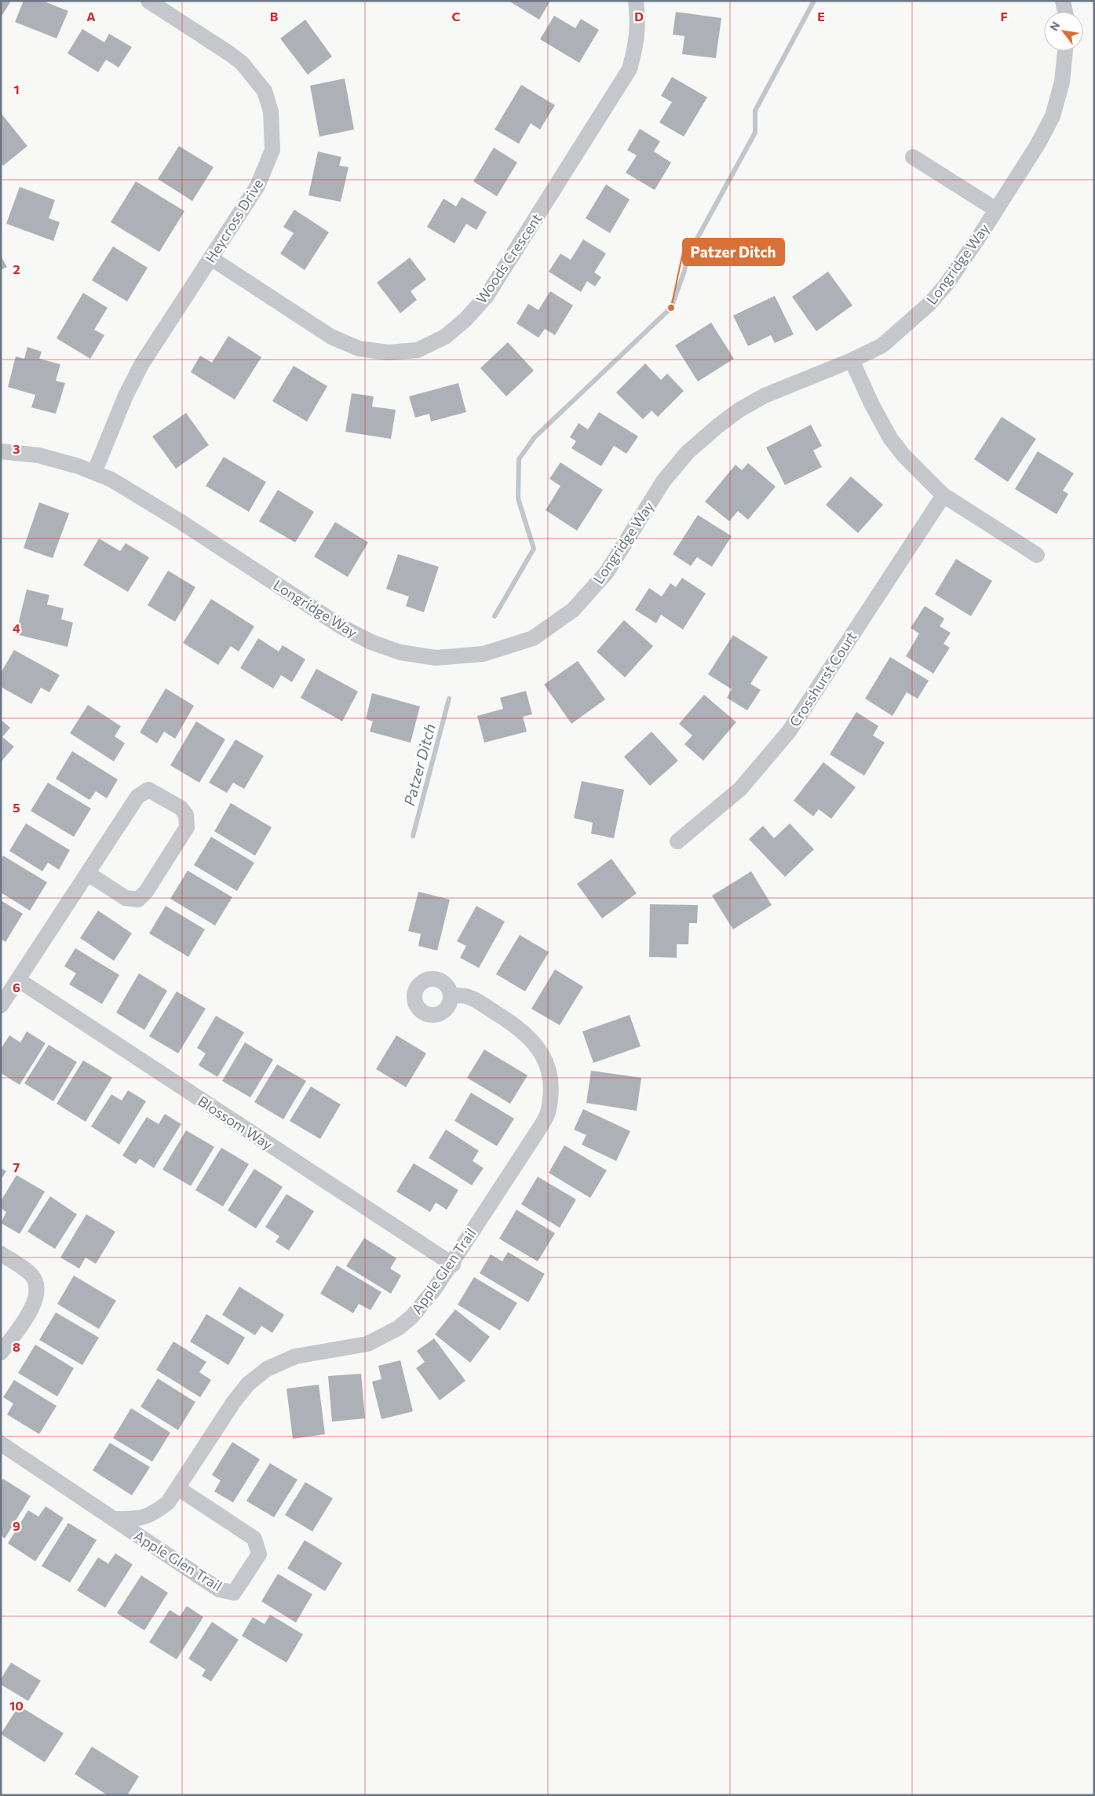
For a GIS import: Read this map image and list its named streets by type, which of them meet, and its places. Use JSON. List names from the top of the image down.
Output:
{
  "streets": {
    "street": [
      "Heycross Drive",
      "Woods Crescent",
      "Longridge Way",
      "Crosshurst Court",
      "Blossom Way",
      "Apple Glen Trail"
    ]
  },
  "crossings": [
    ["Heycross Drive", "Woods Crescent"],
    ["Heycross Drive", "Longridge Way"],
    ["Blossom Way", "Apple Glen Trail"]
  ],
  "water": ["Patzer Ditch"],
  "places": ["Patzer Ditch"],
  "north": "top left",
  "grid": {
    "columns": [
      "A",
      "B",
      "C",
      "D",
      "E",
      "F"
    ],
    "rows": [
      "1",
      "2",
      "3",
      "4",
      "5",
      "6",
      "7",
      "8",
      "9",
      "10"
    ]
  }
}
